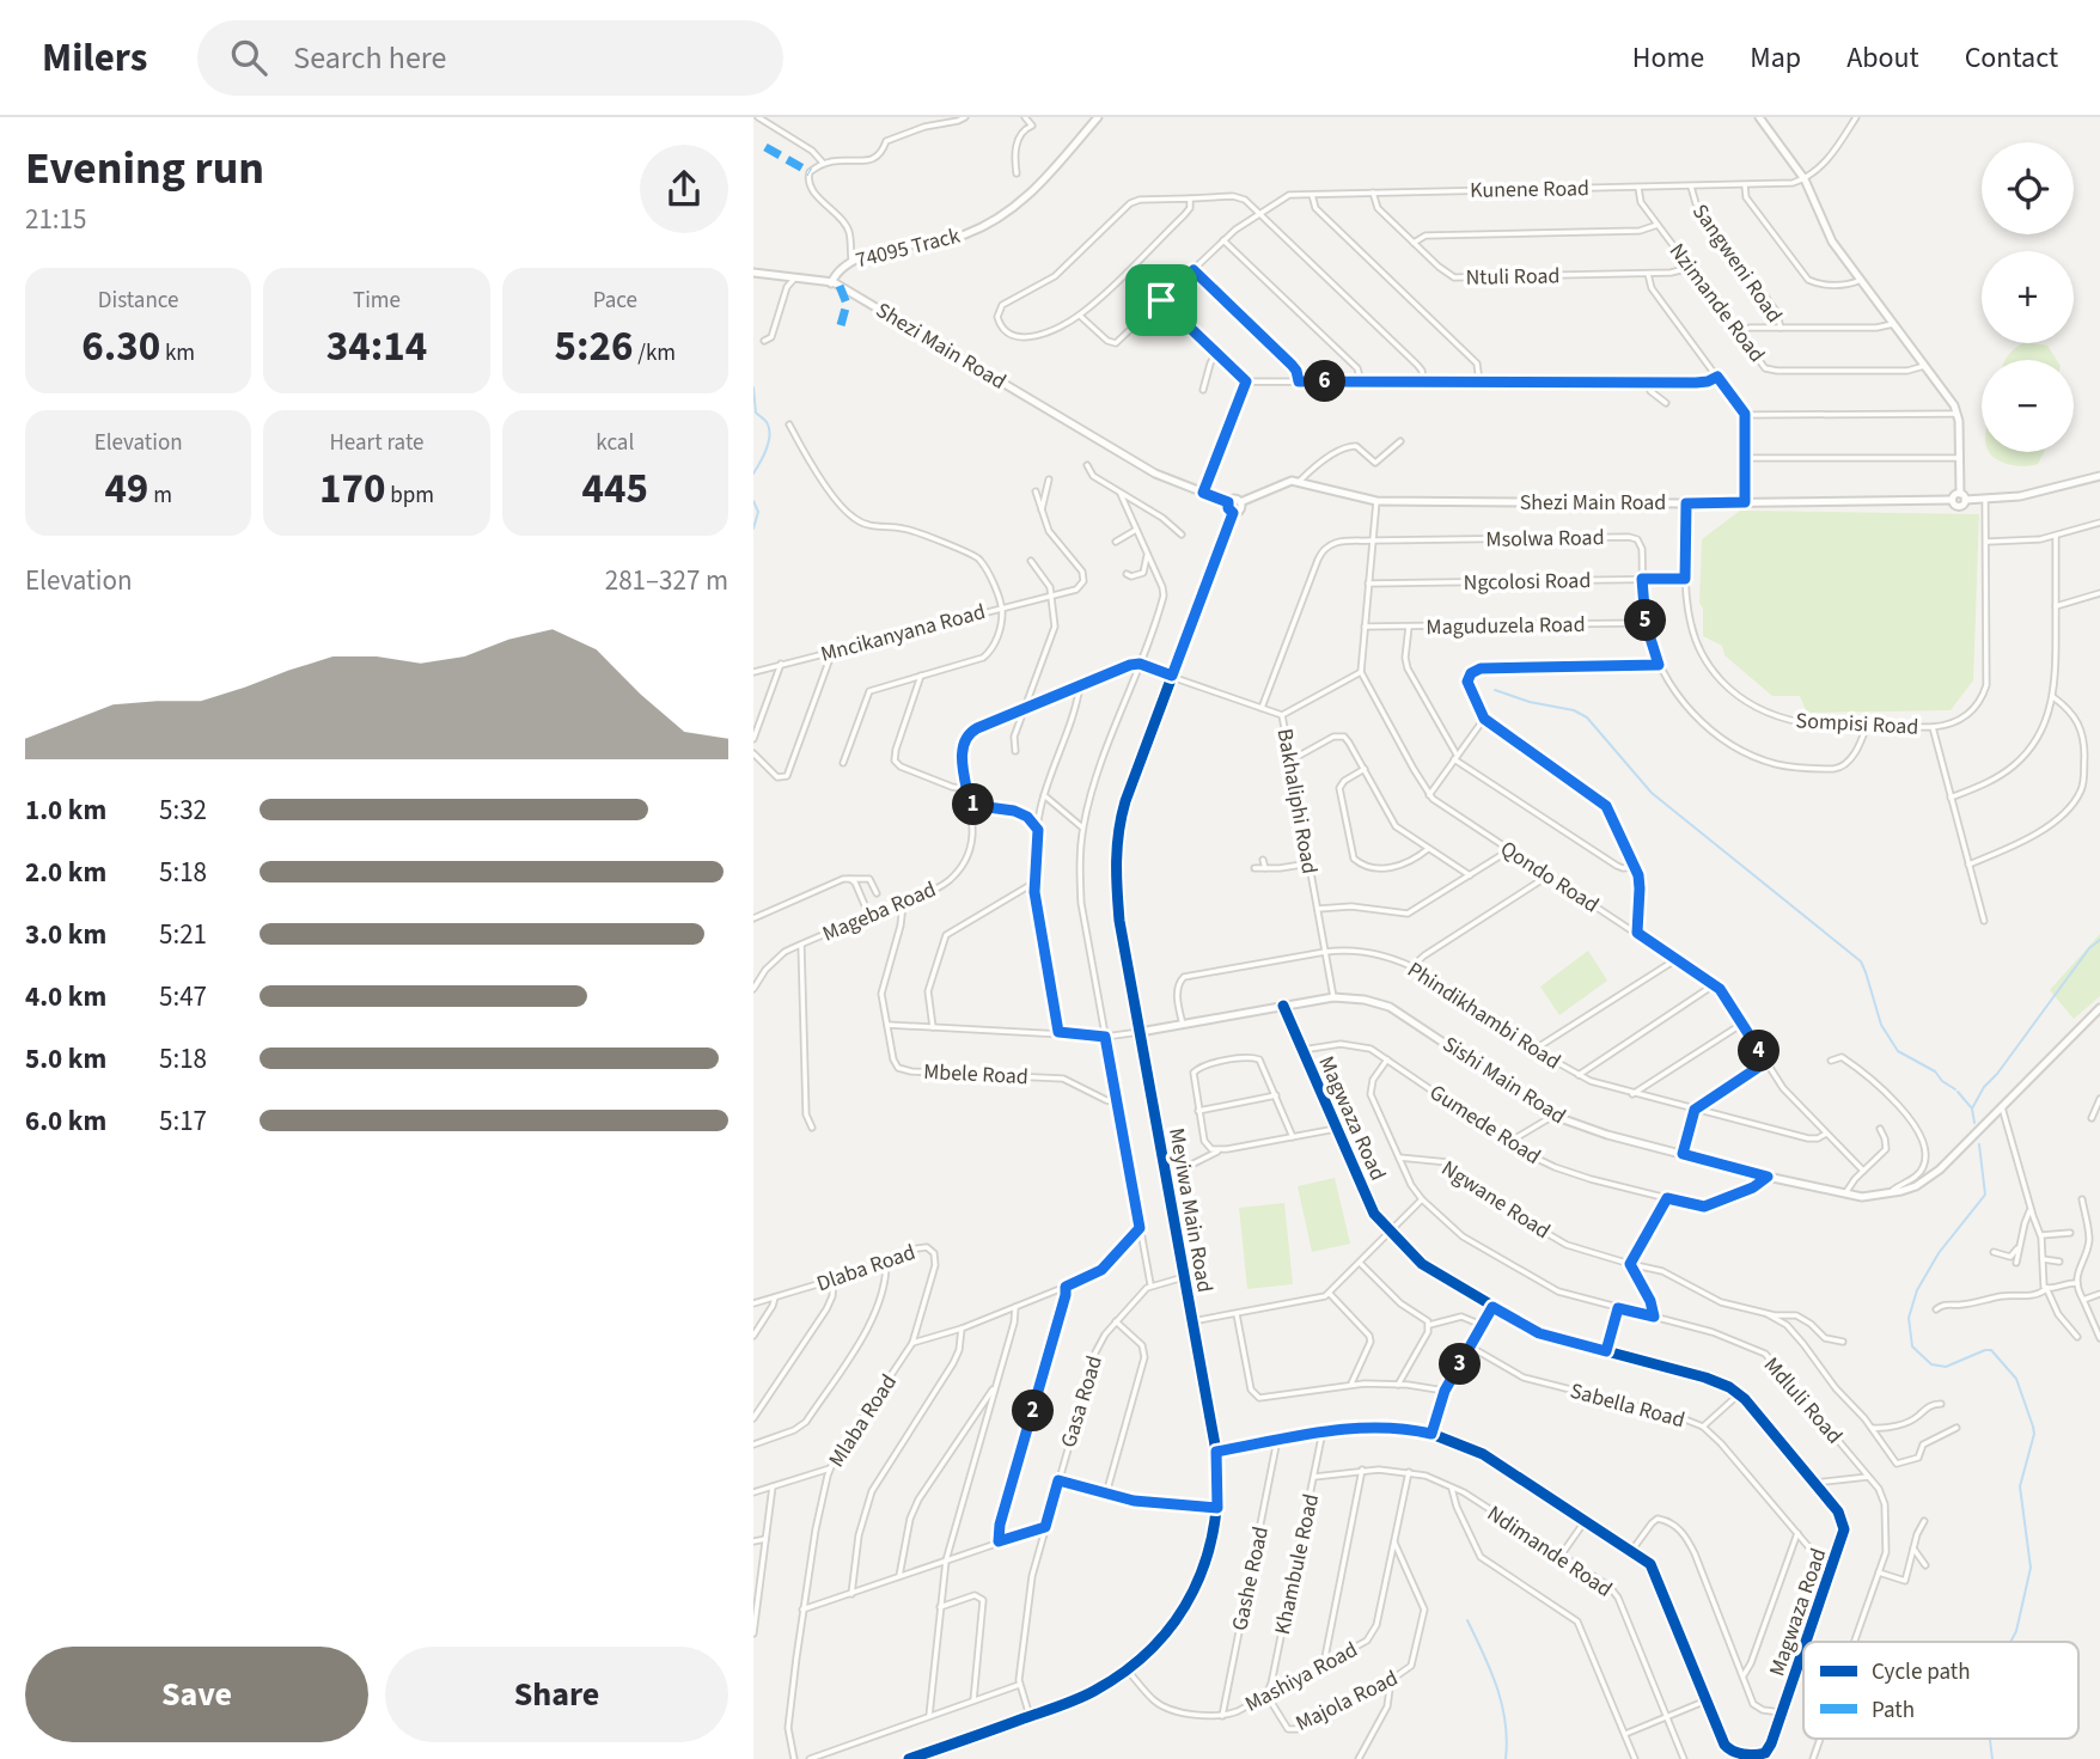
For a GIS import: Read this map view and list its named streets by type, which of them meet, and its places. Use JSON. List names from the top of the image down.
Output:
{
  "streets": {
    "street": [
      "Kunene Road",
      "74095 Track",
      "Sangweni Road",
      "Ntuli Road",
      "Nzimande Road",
      "Shezi Main Road",
      "Msolwa Road",
      "Ngcolosi Road",
      "Maguduzela Road",
      "Mncikanyana Road",
      "Sompisi Road",
      "Bakhaliphi Road",
      "Qondo Road",
      "Mageba Road",
      "Phindikhambi Road",
      "Mbele Road",
      "Sishi Main Road",
      "Magwaza Road",
      "Gumede Road",
      "Ngwane Road",
      "Meyiwa Main Road",
      "Dlaba Road",
      "Mdluli Road",
      "Gasa Road",
      "Sabella Road",
      "Mlaba Road",
      "Ndimande Road",
      "Khambule Road",
      "Gashe Road",
      "Mashiya Road",
      "Majola Road"
    ]
  },
  "crossings": [
    ["Kunene Road", "Sangweni Road"],
    ["Kunene Road", "Ntuli Road"],
    ["Kunene Road", "Nzimande Road"],
    ["74095 Track", "Shezi Main Road"],
    ["Ntuli Road", "Nzimande Road"],
    ["Shezi Main Road", "Sompisi Road"],
    ["Shezi Main Road", "Meyiwa Main Road"],
    ["Msolwa Road", "Ngcolosi Road"],
    ["Msolwa Road", "Maguduzela Road"],
    ["Msolwa Road", "Sompisi Road"],
    ["Ngcolosi Road", "Sompisi Road"],
    ["Bakhaliphi Road", "Qondo Road"],
    ["Bakhaliphi Road", "Phindikhambi Road"],
    ["Bakhaliphi Road", "Sishi Main Road"],
    ["Qondo Road", "Phindikhambi Road"],
    ["Mageba Road", "Mbele Road"],
    ["Phindikhambi Road", "Sishi Main Road"],
    ["Sishi Main Road", "Magwaza Road"],
    ["Sishi Main Road", "Gumede Road"],
    ["Sishi Main Road", "Meyiwa Main Road"],
    ["Magwaza Road", "Gumede Road"],
    ["Magwaza Road", "Meyiwa Main Road"],
    ["Magwaza Road", "Sabella Road"],
    ["Magwaza Road", "Khambule Road"],
    ["Magwaza Road", "Gashe Road"],
    ["Gumede Road", "Mdluli Road"],
    ["Ngwane Road", "Mdluli Road"],
    ["Meyiwa Main Road", "Gasa Road"],
    ["Meyiwa Main Road", "Mashiya Road"],
    ["Dlaba Road", "Mlaba Road"],
    ["Ndimande Road", "Khambule Road"],
    ["Ndimande Road", "Mashiya Road"],
    ["Khambule Road", "Mashiya Road"],
    ["Khambule Road", "Majola Road"],
    ["Gashe Road", "Mashiya Road"],
    ["Mashiya Road", "Majola Road"]
  ],
  "legend": ["Cycle path", "Path"],
  "page": {
    "header": "Milers",
    "search": "Search here",
    "nav": [
      "Home",
      "Map",
      "About",
      "Contact"
    ],
    "heading": ["Evening run", "21:15"],
    "map_buttons": ["+", "−"],
    "stats": [
      ["Distance", "6.30 km"],
      ["Time", "34:14"],
      ["Pace", "5:26 /km"],
      ["Elevation", "49 m"],
      ["Heart rate", "170 bpm"],
      ["kcal", "445"]
    ],
    "pins": [
      "6",
      "5",
      "1",
      "4",
      "3",
      "2"
    ],
    "chart": ["Elevation", "281–327 m"],
    "list": [
      {
        "name": "1.0 km",
        "note": "5:32"
      },
      {
        "name": "2.0 km",
        "note": "5:18"
      },
      {
        "name": "3.0 km",
        "note": "5:21"
      },
      {
        "name": "4.0 km",
        "note": "5:47"
      },
      {
        "name": "5.0 km",
        "note": "5:18"
      },
      {
        "name": "6.0 km",
        "note": "5:17"
      }
    ],
    "buttons": ["Save", "Share"]
  }
}
